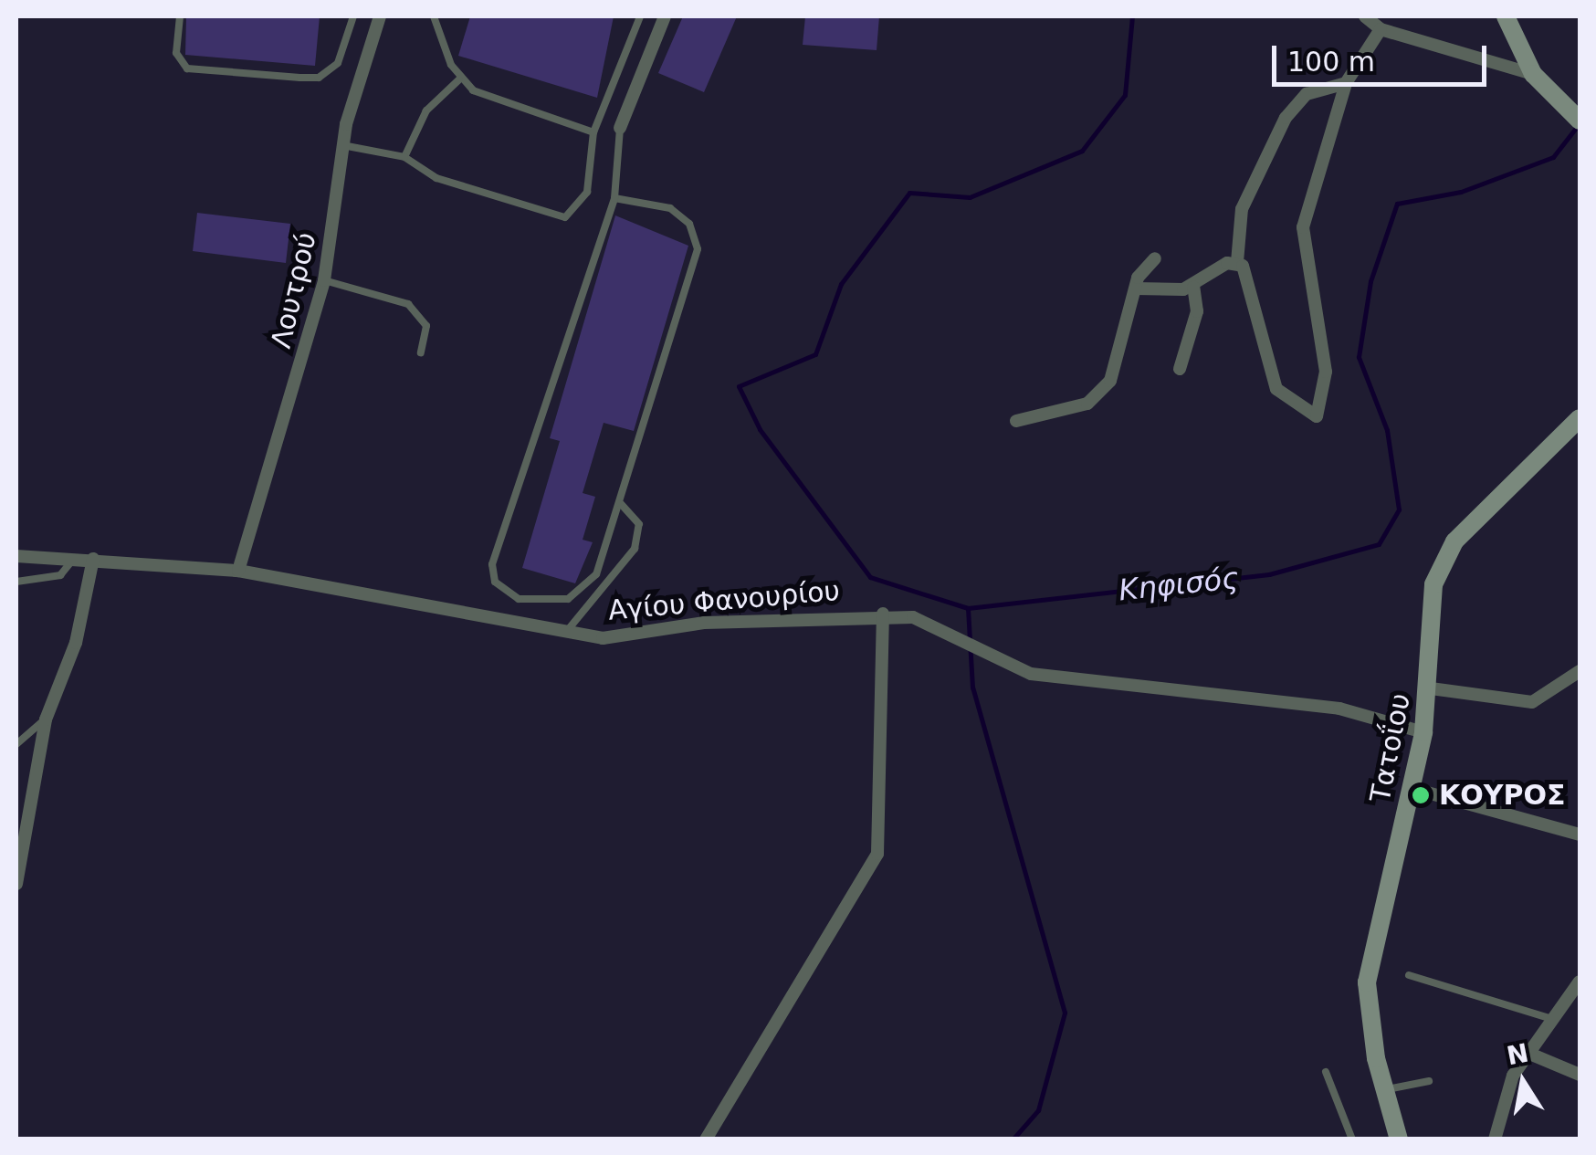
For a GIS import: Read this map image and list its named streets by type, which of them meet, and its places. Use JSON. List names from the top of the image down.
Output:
{
  "streets": {
    "main road": ["Τατοΐου"],
    "street": ["Λουτρού", "Αγίου Φανουρίου"]
  },
  "crossings": [
    ["Λουτρού", "Αγίου Φανουρίου"],
    ["Αγίου Φανουρίου", "Τατοΐου"]
  ],
  "water": ["Κηφισός"],
  "places": ["ΚΟΥΡΟΣ"],
  "scale_bar": "100 m",
  "north": "top"
}
